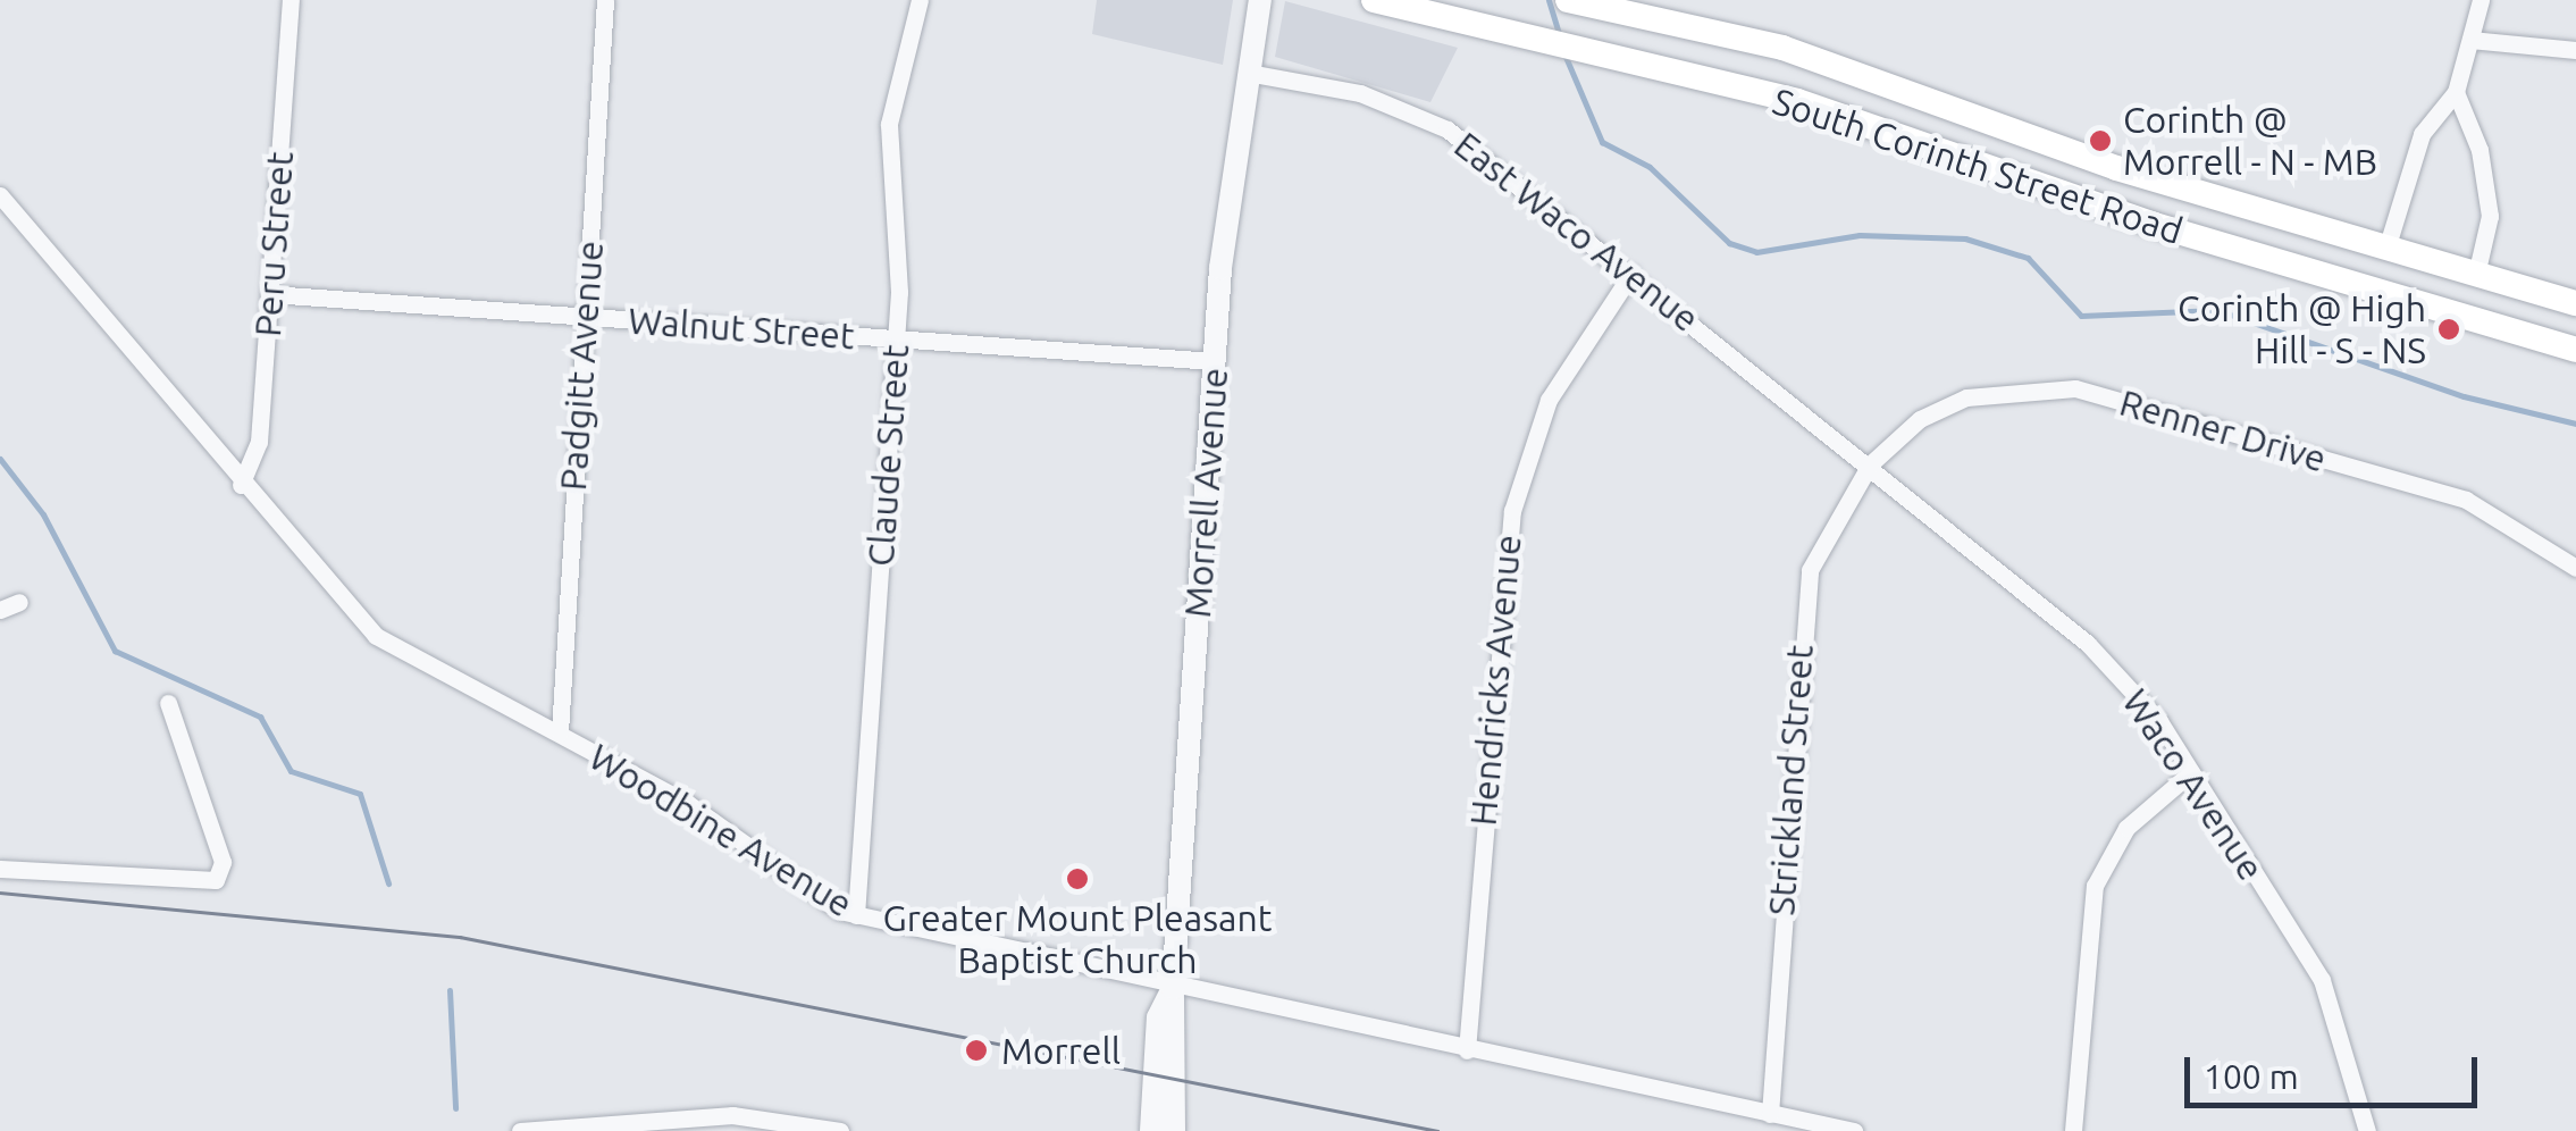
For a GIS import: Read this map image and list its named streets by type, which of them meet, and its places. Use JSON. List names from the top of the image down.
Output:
{
  "streets": {
    "main road": ["South Corinth Street Road"],
    "street": [
      "East Waco Avenue",
      "Peru Street",
      "Walnut Street",
      "Padgitt Avenue",
      "Renner Drive",
      "Claude Street",
      "Morrell Avenue",
      "Hendricks Avenue",
      "Strickland Street",
      "Waco Avenue",
      "Woodbine Avenue"
    ]
  },
  "crossings": [
    ["East Waco Avenue", "Renner Drive"],
    ["East Waco Avenue", "Morrell Avenue"],
    ["East Waco Avenue", "Hendricks Avenue"],
    ["East Waco Avenue", "Strickland Street"],
    ["East Waco Avenue", "Waco Avenue"],
    ["Peru Street", "Walnut Street"],
    ["Peru Street", "Woodbine Avenue"],
    ["Walnut Street", "Padgitt Avenue"],
    ["Walnut Street", "Claude Street"],
    ["Walnut Street", "Morrell Avenue"],
    ["Padgitt Avenue", "Woodbine Avenue"],
    ["Renner Drive", "Strickland Street"],
    ["Renner Drive", "Waco Avenue"],
    ["Claude Street", "Woodbine Avenue"],
    ["Morrell Avenue", "Woodbine Avenue"],
    ["Hendricks Avenue", "Woodbine Avenue"],
    ["Strickland Street", "Waco Avenue"],
    ["Strickland Street", "Woodbine Avenue"]
  ],
  "places": [
    "Corinth @ Morrell - N - MB",
    "Corinth @ High Hill - S - NS",
    "Greater Mount Pleasant Baptist Church",
    "Morrell"
  ],
  "scale_bar": "100 m"
}
